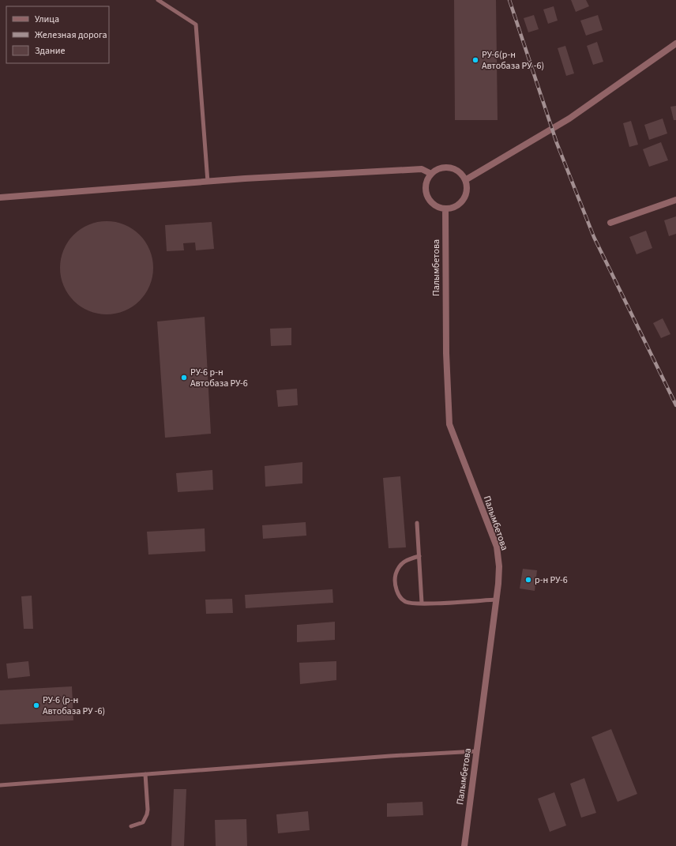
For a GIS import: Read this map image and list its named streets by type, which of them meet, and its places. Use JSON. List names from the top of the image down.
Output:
{
  "streets": {
    "street": ["Палымбетова"]
  },
  "places": [
    "РУ-6(р-н Автобаза РУ -6)",
    "РУ-6 р-н Автобаза РУ-6",
    "р-н РУ-6",
    "РУ-6 (р-н Автобаза РУ -6)"
  ],
  "legend": ["Улица", "Железная дорога", "Здание"]
}
